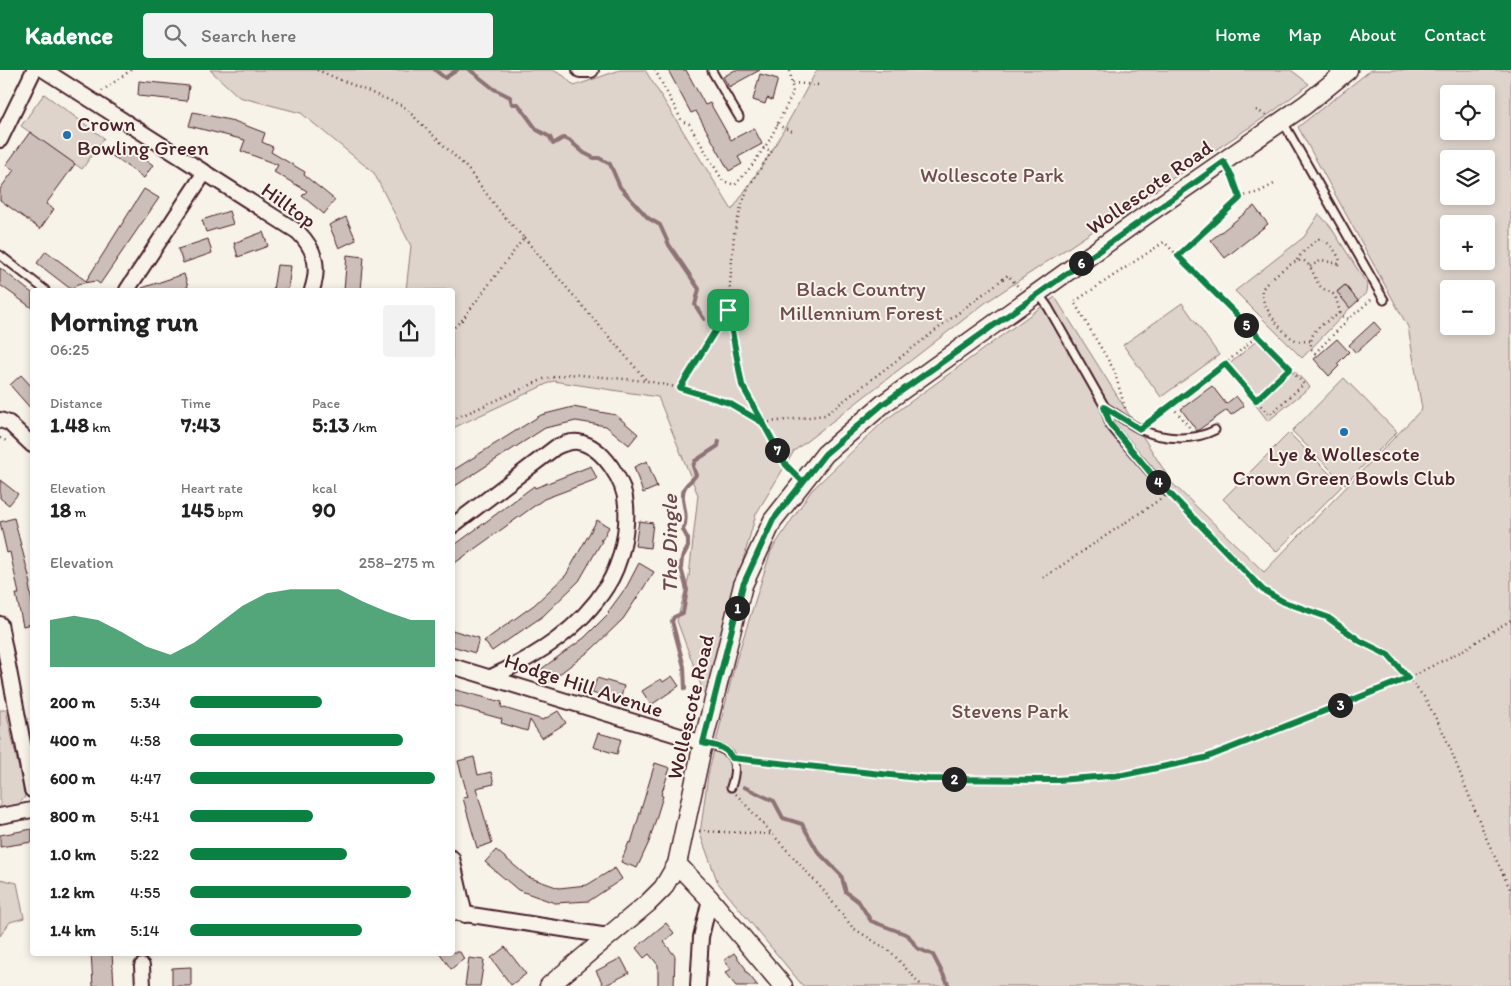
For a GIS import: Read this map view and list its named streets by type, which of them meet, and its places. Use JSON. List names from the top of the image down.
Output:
{
  "streets": {
    "street": ["Wollescote Road", "Hilltop", "Hodge Hill Avenue"]
  },
  "crossings": [
    ["Wollescote Road", "Hodge Hill Avenue"]
  ],
  "water": ["The Dingle"],
  "parks": ["Wollescote Park", "Black Country Millennium Forest", "Stevens Park"],
  "places": ["Crown Bowling Green", "Lye & Wollescote Crown Green Bowls Club"],
  "page": {
    "header": "Kadence",
    "search": "Search here",
    "nav": [
      "Home",
      "Map",
      "About",
      "Contact"
    ],
    "map_buttons": ["+", "−"],
    "pins": [
      "6",
      "5",
      "7",
      "4",
      "1",
      "3",
      "2"
    ],
    "heading": ["Morning run", "06:25"],
    "stats": [
      ["Distance", "1.48 km"],
      ["Time", "7:43"],
      ["Pace", "5:13 /km"],
      ["Elevation", "18 m"],
      ["Heart rate", "145 bpm"],
      ["kcal", "90"]
    ],
    "chart": ["Elevation", "258–275 m"],
    "list": [
      {
        "name": "200 m",
        "note": "5:34"
      },
      {
        "name": "400 m",
        "note": "4:58"
      },
      {
        "name": "600 m",
        "note": "4:47"
      },
      {
        "name": "800 m",
        "note": "5:41"
      },
      {
        "name": "1.0 km",
        "note": "5:22"
      },
      {
        "name": "1.2 km",
        "note": "4:55"
      },
      {
        "name": "1.4 km",
        "note": "5:14"
      }
    ]
  }
}
